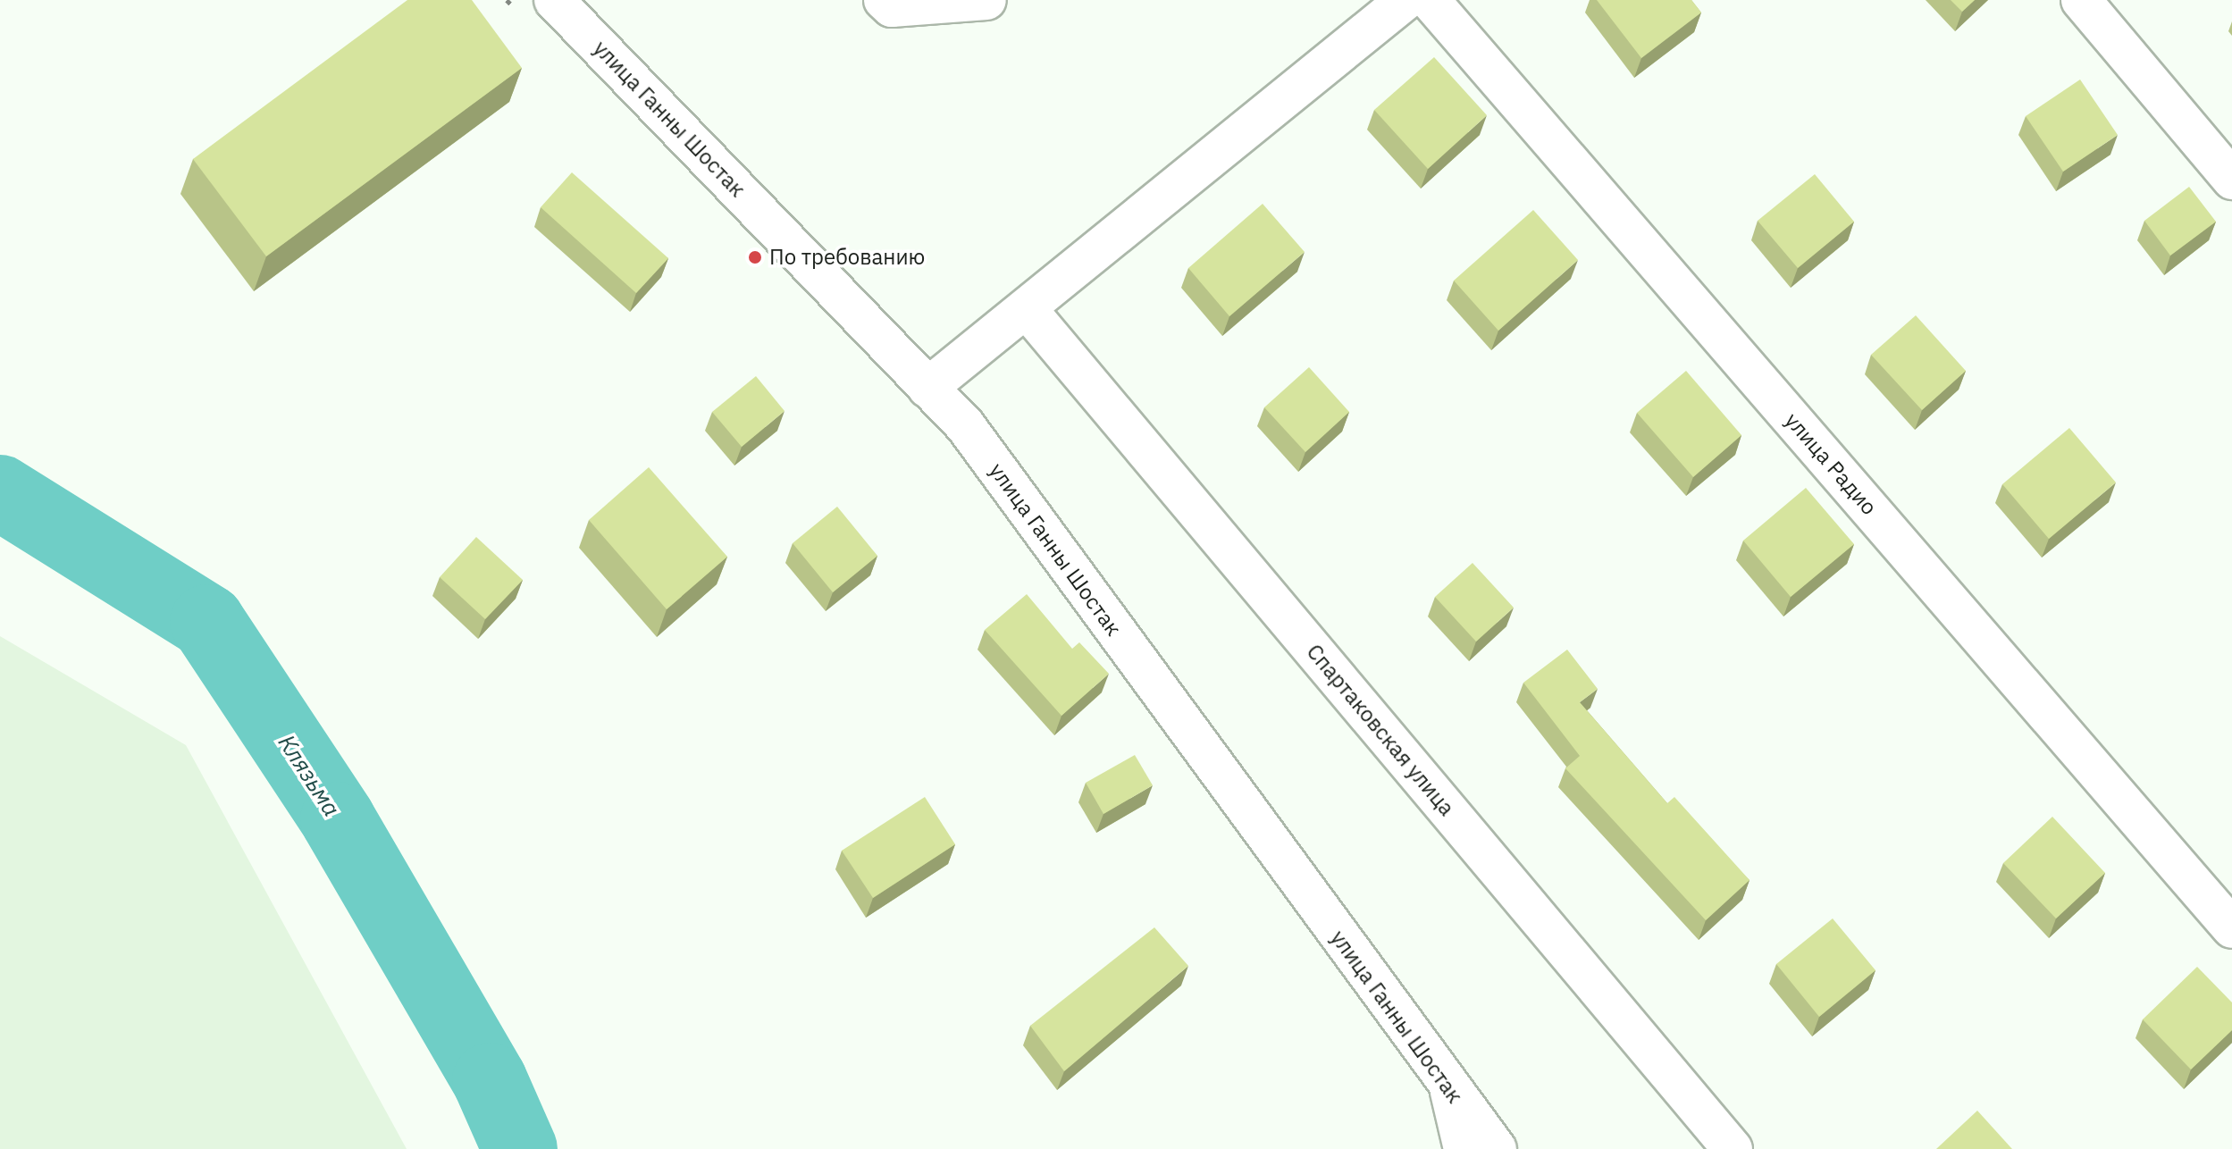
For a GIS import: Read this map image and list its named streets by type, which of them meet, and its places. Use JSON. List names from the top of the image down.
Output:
{
  "streets": {
    "street": ["улица Ганны Шостак", "улица Радио", "Спартаковская улица"]
  },
  "water": ["Клязьма"],
  "places": ["По требованию"]
}
